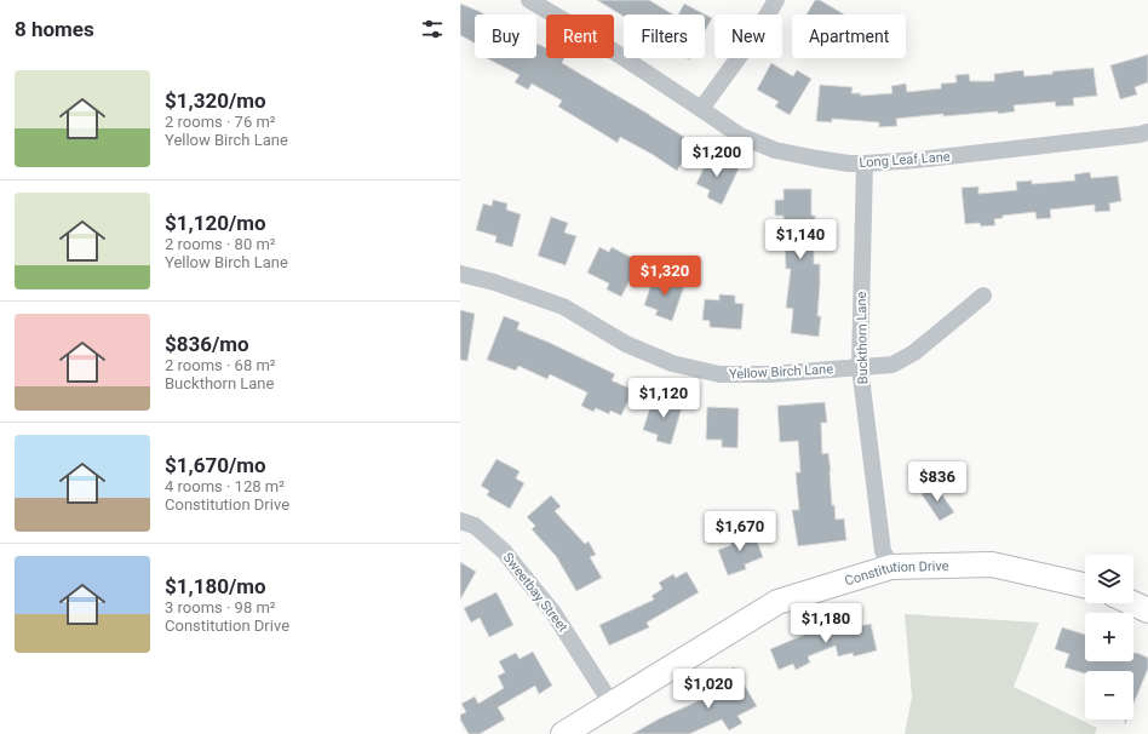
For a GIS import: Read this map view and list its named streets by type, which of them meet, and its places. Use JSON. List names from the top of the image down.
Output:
{
  "streets": {
    "street": [
      "Long Leaf Lane",
      "Buckthorn Lane",
      "Yellow Birch Lane",
      "Constitution Drive",
      "Sweetbay Street"
    ]
  },
  "crossings": [
    ["Long Leaf Lane", "Buckthorn Lane"],
    ["Buckthorn Lane", "Yellow Birch Lane"],
    ["Buckthorn Lane", "Constitution Drive"],
    ["Constitution Drive", "Sweetbay Street"]
  ],
  "page": {
    "heading": "8 homes",
    "chip": [
      "Buy",
      "Rent",
      "Filters",
      "New",
      "Apartment"
    ],
    "list": [
      {
        "name": "$1,320/mo",
        "note": "2 rooms · 76 m² · Yellow Birch Lane"
      },
      {
        "name": "$1,120/mo",
        "note": "2 rooms · 80 m² · Yellow Birch Lane"
      },
      {
        "name": "$836/mo",
        "note": "2 rooms · 68 m² · Buckthorn Lane"
      },
      {
        "name": "$1,670/mo",
        "note": "4 rooms · 128 m² · Constitution Drive"
      },
      {
        "name": "$1,180/mo",
        "note": "3 rooms · 98 m² · Constitution Drive"
      }
    ],
    "price": [
      "$1,200",
      "$1,140",
      "$1,320",
      "$1,120",
      "$836",
      "$1,670",
      "$1,180",
      "$1,020"
    ],
    "map_buttons": ["+", "−"]
  }
}
